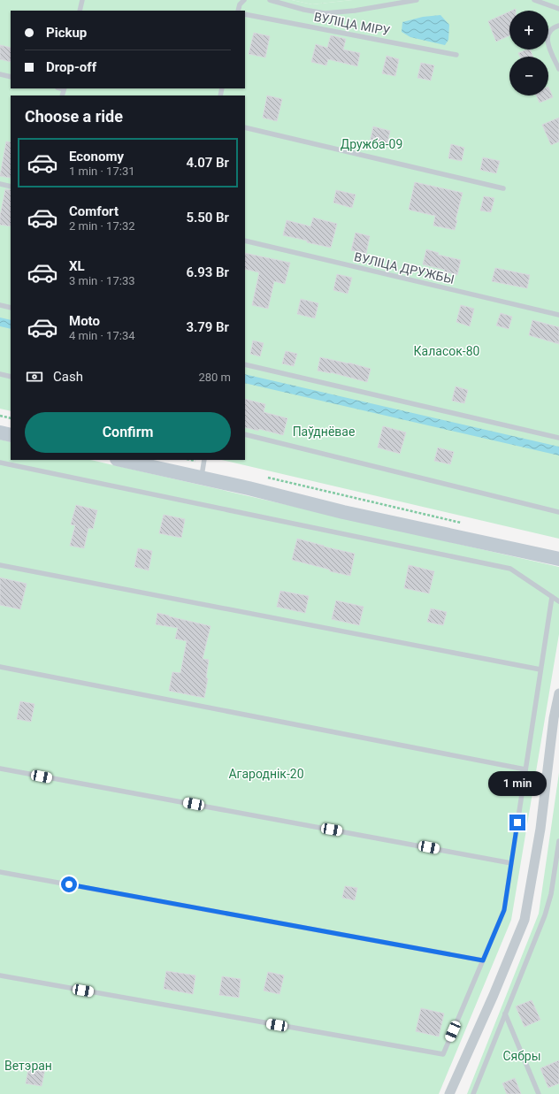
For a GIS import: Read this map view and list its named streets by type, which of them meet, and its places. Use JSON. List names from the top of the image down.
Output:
{
  "streets": {
    "lane": ["ВУЛІЦА МІРУ", "ВУЛІЦА ДРУЖБЫ"]
  },
  "parks": [
    "Дружба-09",
    "Каласок-80",
    "Паўднёвае",
    "Агароднік-20",
    "Сябры",
    "Ветэран"
  ],
  "page": {
    "map_buttons": ["+", "−"],
    "banner": ["Pickup", "Drop-off"],
    "heading": "Choose a ride",
    "list": [
      {
        "name": "Economy",
        "note": "1 min · 17:31",
        "value": "4.07 Br"
      },
      {
        "name": "Comfort",
        "note": "2 min · 17:32",
        "value": "5.50 Br"
      },
      {
        "name": "XL",
        "note": "3 min · 17:33",
        "value": "6.93 Br"
      },
      {
        "name": "Moto",
        "note": "4 min · 17:34",
        "value": "3.79 Br"
      }
    ],
    "pay": ["Cash", "280 m"],
    "buttons": "Confirm",
    "bubble": "1 min"
  }
}
